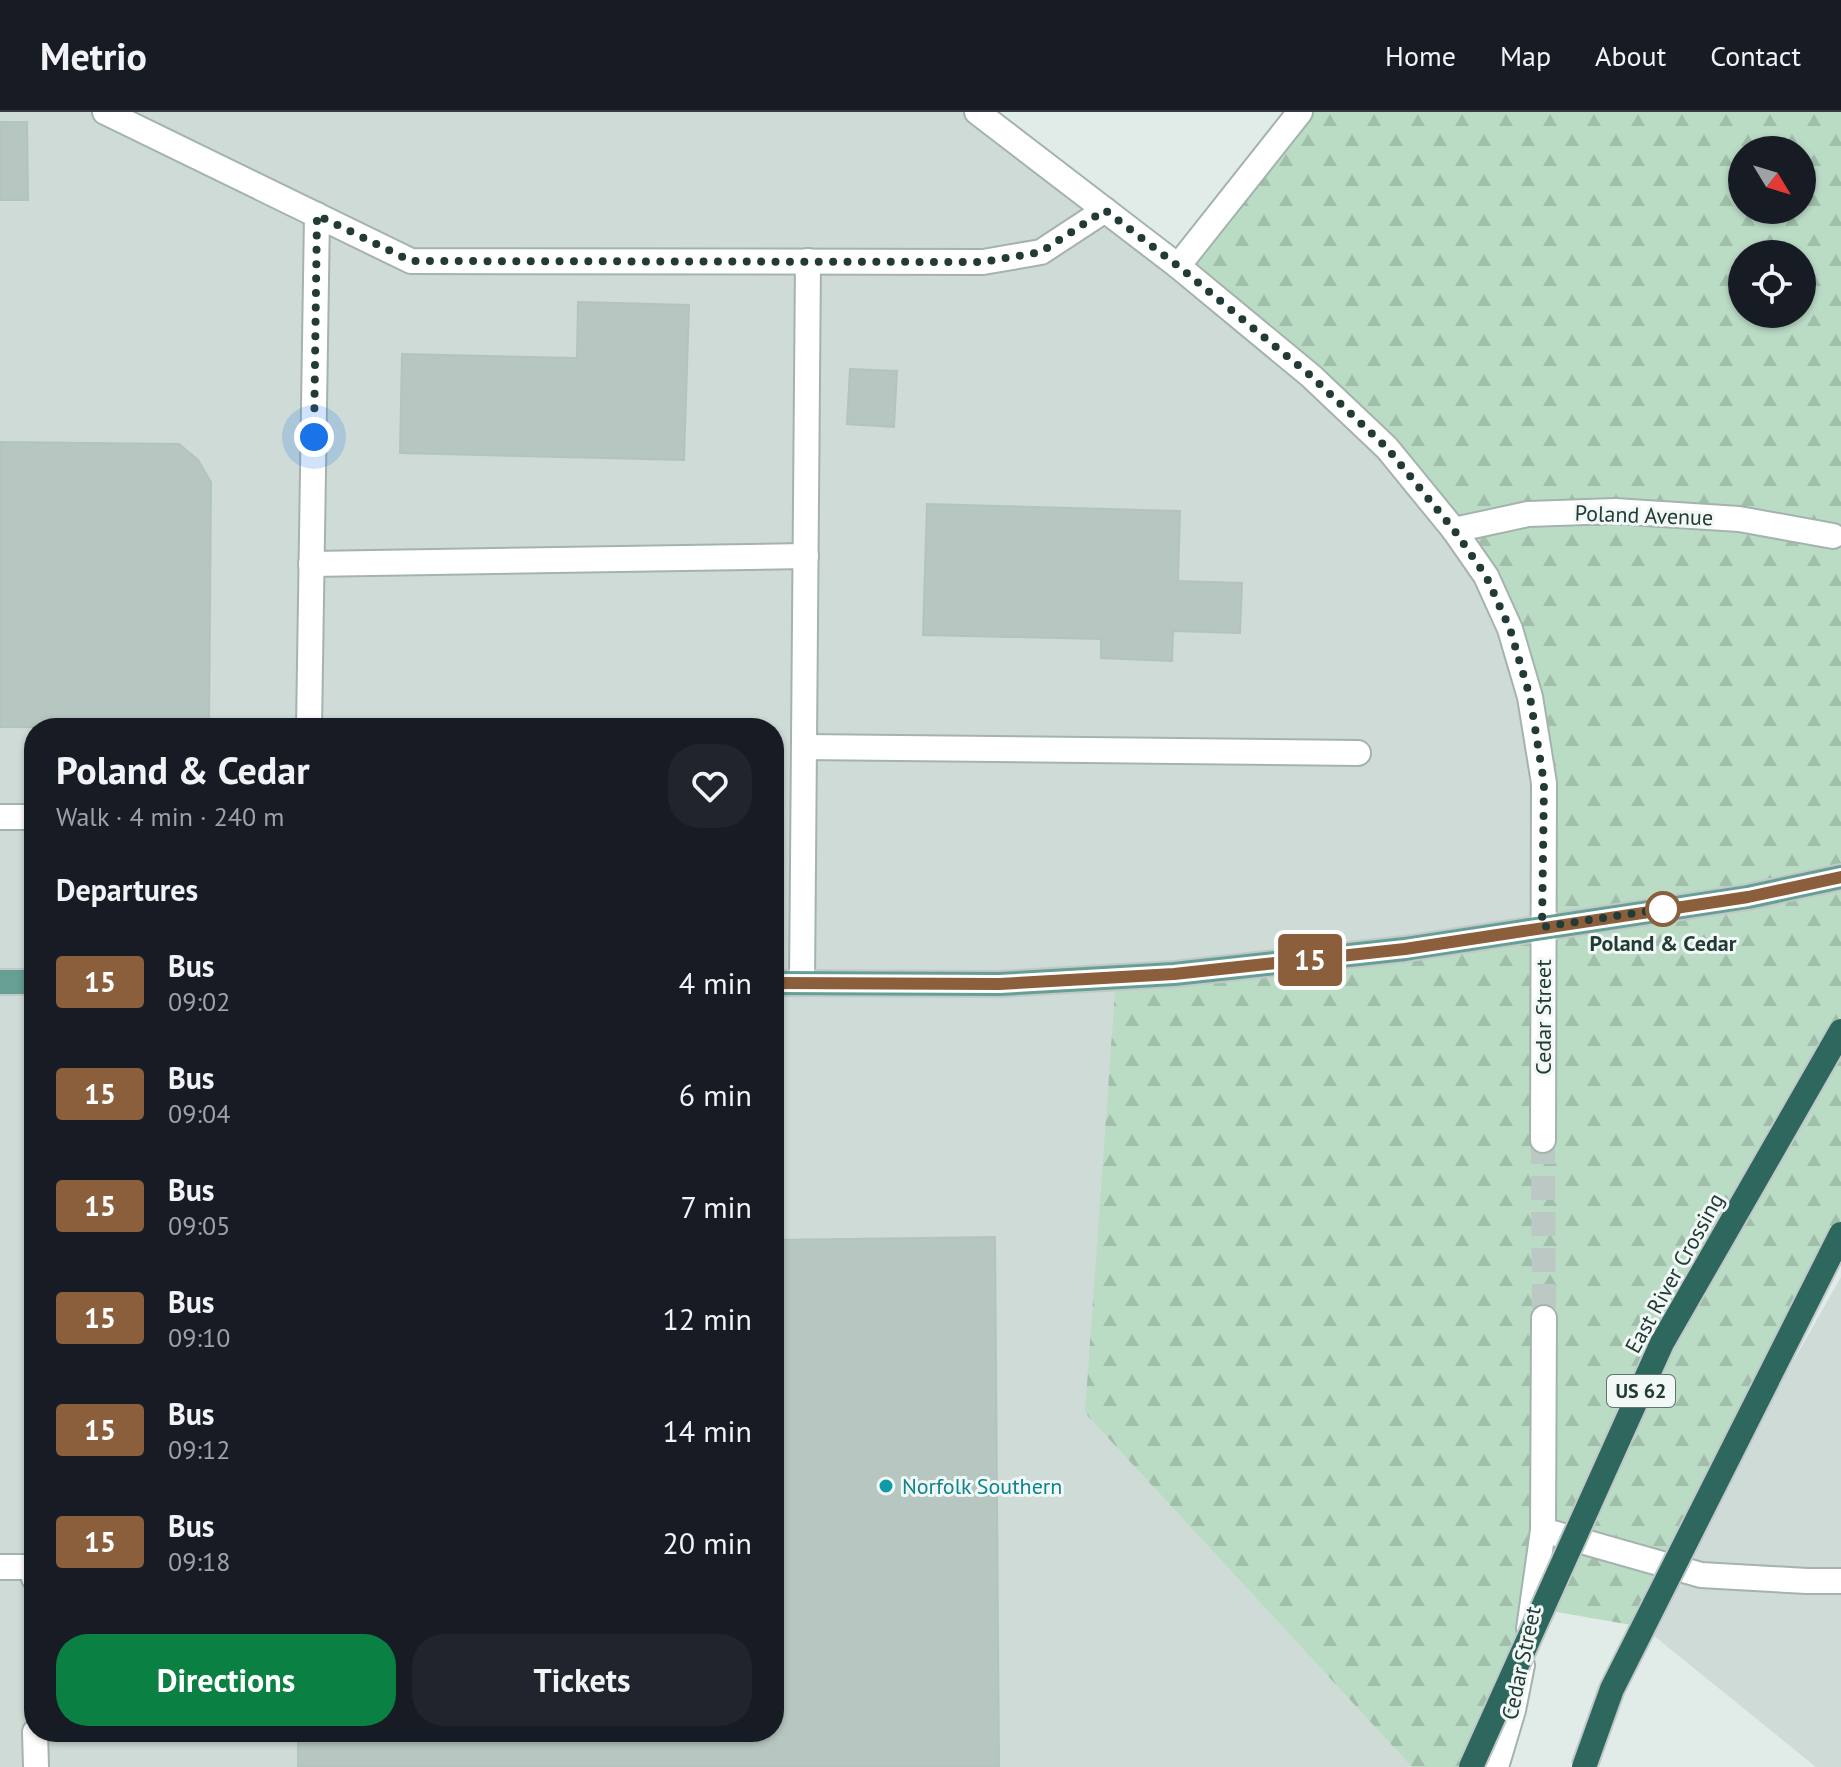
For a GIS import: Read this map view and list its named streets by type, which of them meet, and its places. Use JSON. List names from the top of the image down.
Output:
{
  "streets": {
    "highway": ["East River Crossing", "US 62"],
    "street": ["Poland Avenue", "Cedar Street"]
  },
  "crossings": [
    ["Poland Avenue", "Cedar Street"]
  ],
  "places": ["Poland & Cedar", "Norfolk Southern"],
  "lines": ["bus line 15"],
  "north": "bottom right",
  "page": {
    "header": "Metrio",
    "nav": [
      "Home",
      "Map",
      "About",
      "Contact"
    ],
    "on_map": "15",
    "heading": [
      ["Poland & Cedar", "Walk · 4 min · 240 m"],
      "Departures"
    ],
    "list": [
      {
        "mark": "15",
        "name": "Bus",
        "note": "09:02",
        "value": "4 min"
      },
      {
        "mark": "15",
        "name": "Bus",
        "note": "09:04",
        "value": "6 min"
      },
      {
        "mark": "15",
        "name": "Bus",
        "note": "09:05",
        "value": "7 min"
      },
      {
        "mark": "15",
        "name": "Bus",
        "note": "09:10",
        "value": "12 min"
      },
      {
        "mark": "15",
        "name": "Bus",
        "note": "09:12",
        "value": "14 min"
      },
      {
        "mark": "15",
        "name": "Bus",
        "note": "09:18",
        "value": "20 min"
      }
    ],
    "buttons": ["Directions", "Tickets"]
  }
}
